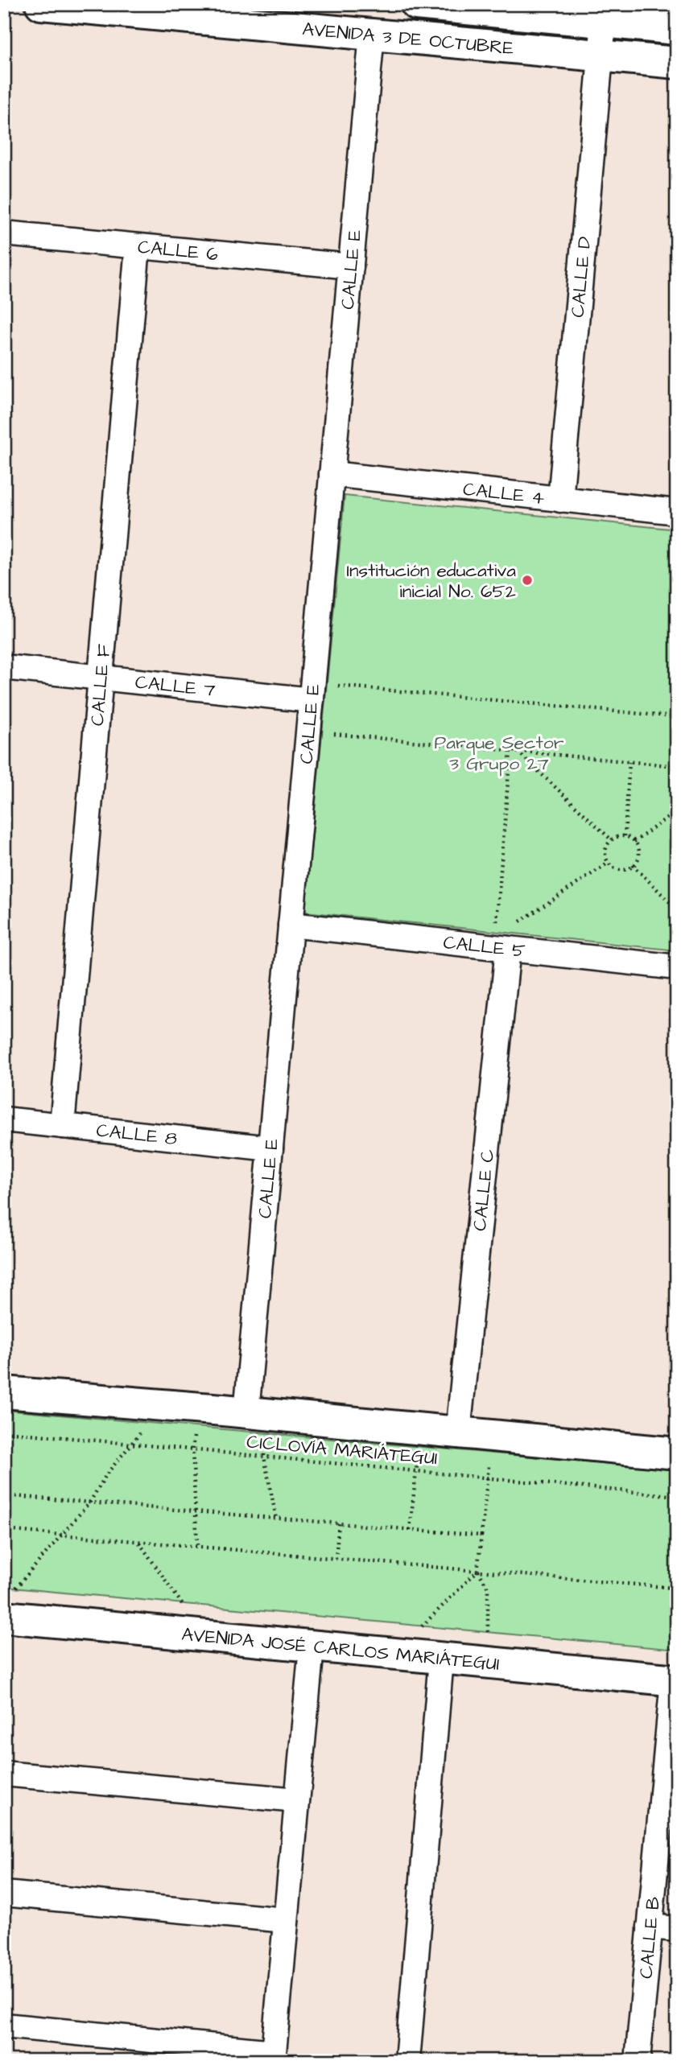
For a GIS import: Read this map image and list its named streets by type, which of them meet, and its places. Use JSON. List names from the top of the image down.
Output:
{
  "streets": {
    "main road": ["AVENIDA 3 DE OCTUBRE", "AVENIDA JOSÉ CARLOS MARIÁTEGUI"],
    "street": [
      "CALLE 6",
      "CALLE E",
      "CALLE D",
      "CALLE 4",
      "CALLE 7",
      "CALLE F",
      "CALLE 5",
      "CALLE 8",
      "CALLE C",
      "CALLE B"
    ],
    "path": ["CICLOVÍA MARIÁTEGUI"]
  },
  "crossings": [
    ["AVENIDA 3 DE OCTUBRE", "CALLE E"],
    ["AVENIDA 3 DE OCTUBRE", "CALLE D"],
    ["CALLE 6", "CALLE E"],
    ["CALLE 6", "CALLE F"],
    ["CALLE E", "CALLE 4"],
    ["CALLE E", "CALLE 7"],
    ["CALLE E", "CALLE 5"],
    ["CALLE E", "CALLE 8"],
    ["CALLE D", "CALLE 4"],
    ["CALLE 7", "CALLE F"],
    ["CALLE F", "CALLE 8"],
    ["CALLE 5", "CALLE C"],
    ["AVENIDA JOSÉ CARLOS MARIÁTEGUI", "CALLE B"]
  ],
  "parks": ["Parque Sector 3 Grupo 27"],
  "places": ["Institución educativa inicial No. 652"]
}
